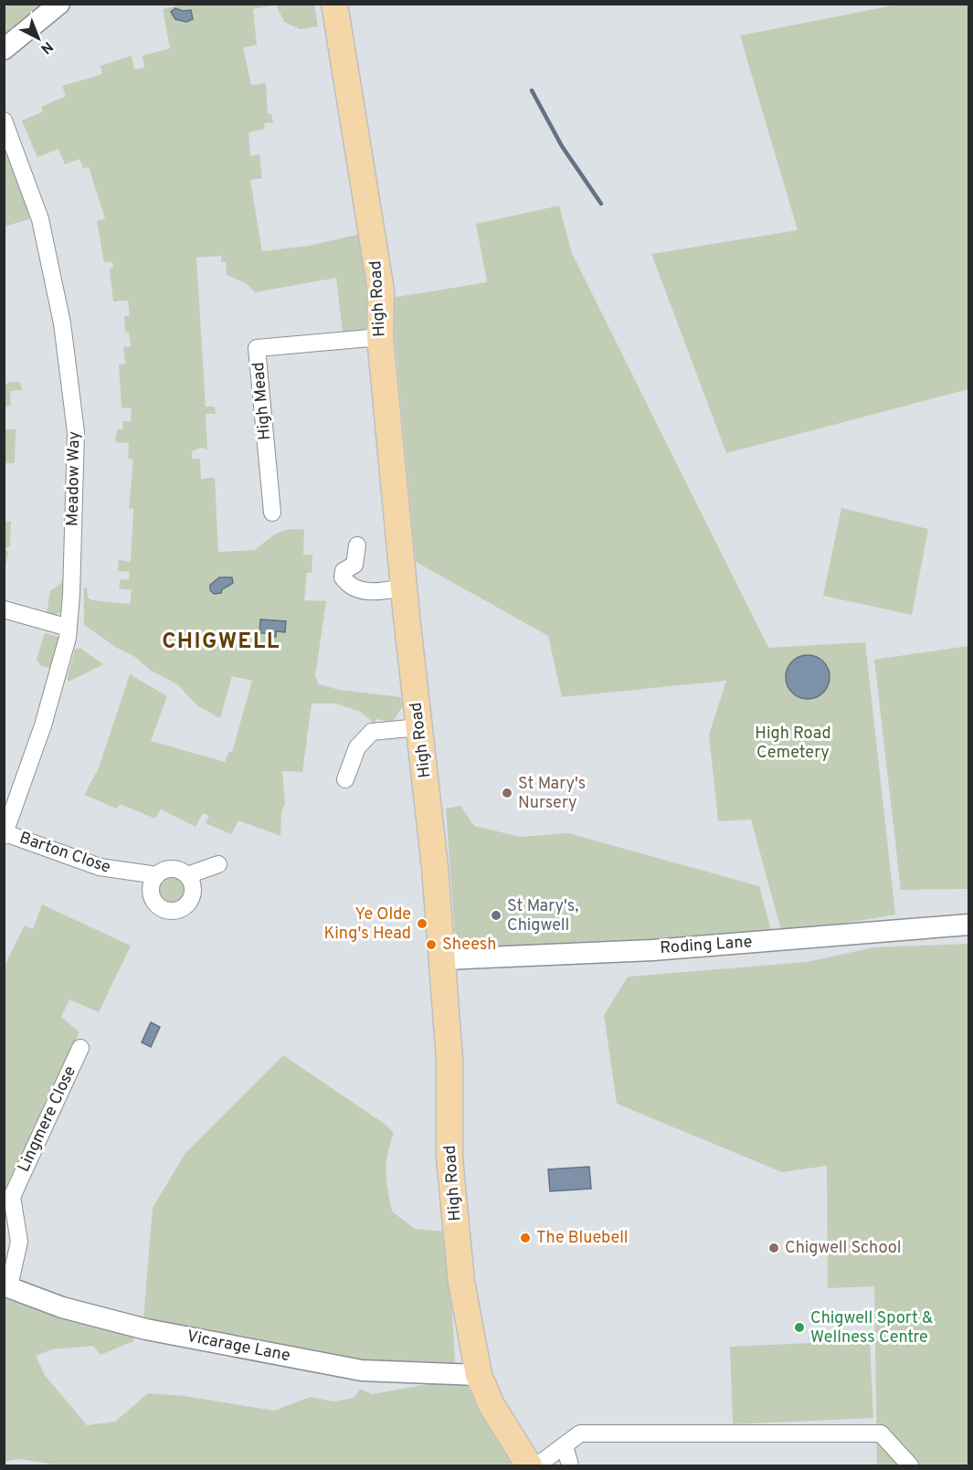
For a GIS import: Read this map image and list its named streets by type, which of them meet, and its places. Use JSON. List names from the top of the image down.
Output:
{
  "streets": {
    "main road": ["High Road"],
    "street": [
      "High Mead",
      "Meadow Way",
      "Barton Close",
      "Roding Lane",
      "Lingmere Close",
      "Vicarage Lane"
    ]
  },
  "crossings": [
    ["High Road", "High Mead"],
    ["High Road", "Roding Lane"],
    ["High Road", "Vicarage Lane"],
    ["Meadow Way", "Barton Close"],
    ["Lingmere Close", "Vicarage Lane"]
  ],
  "districts": ["CHIGWELL"],
  "parks": ["High Road Cemetery"],
  "places": [
    "St Mary's Nursery",
    "St Mary's, Chigwell",
    "Ye Olde King's Head",
    "Sheesh",
    "The Bluebell",
    "Chigwell School",
    "Chigwell Sport & Wellness Centre"
  ],
  "north": "bottom right"
}
